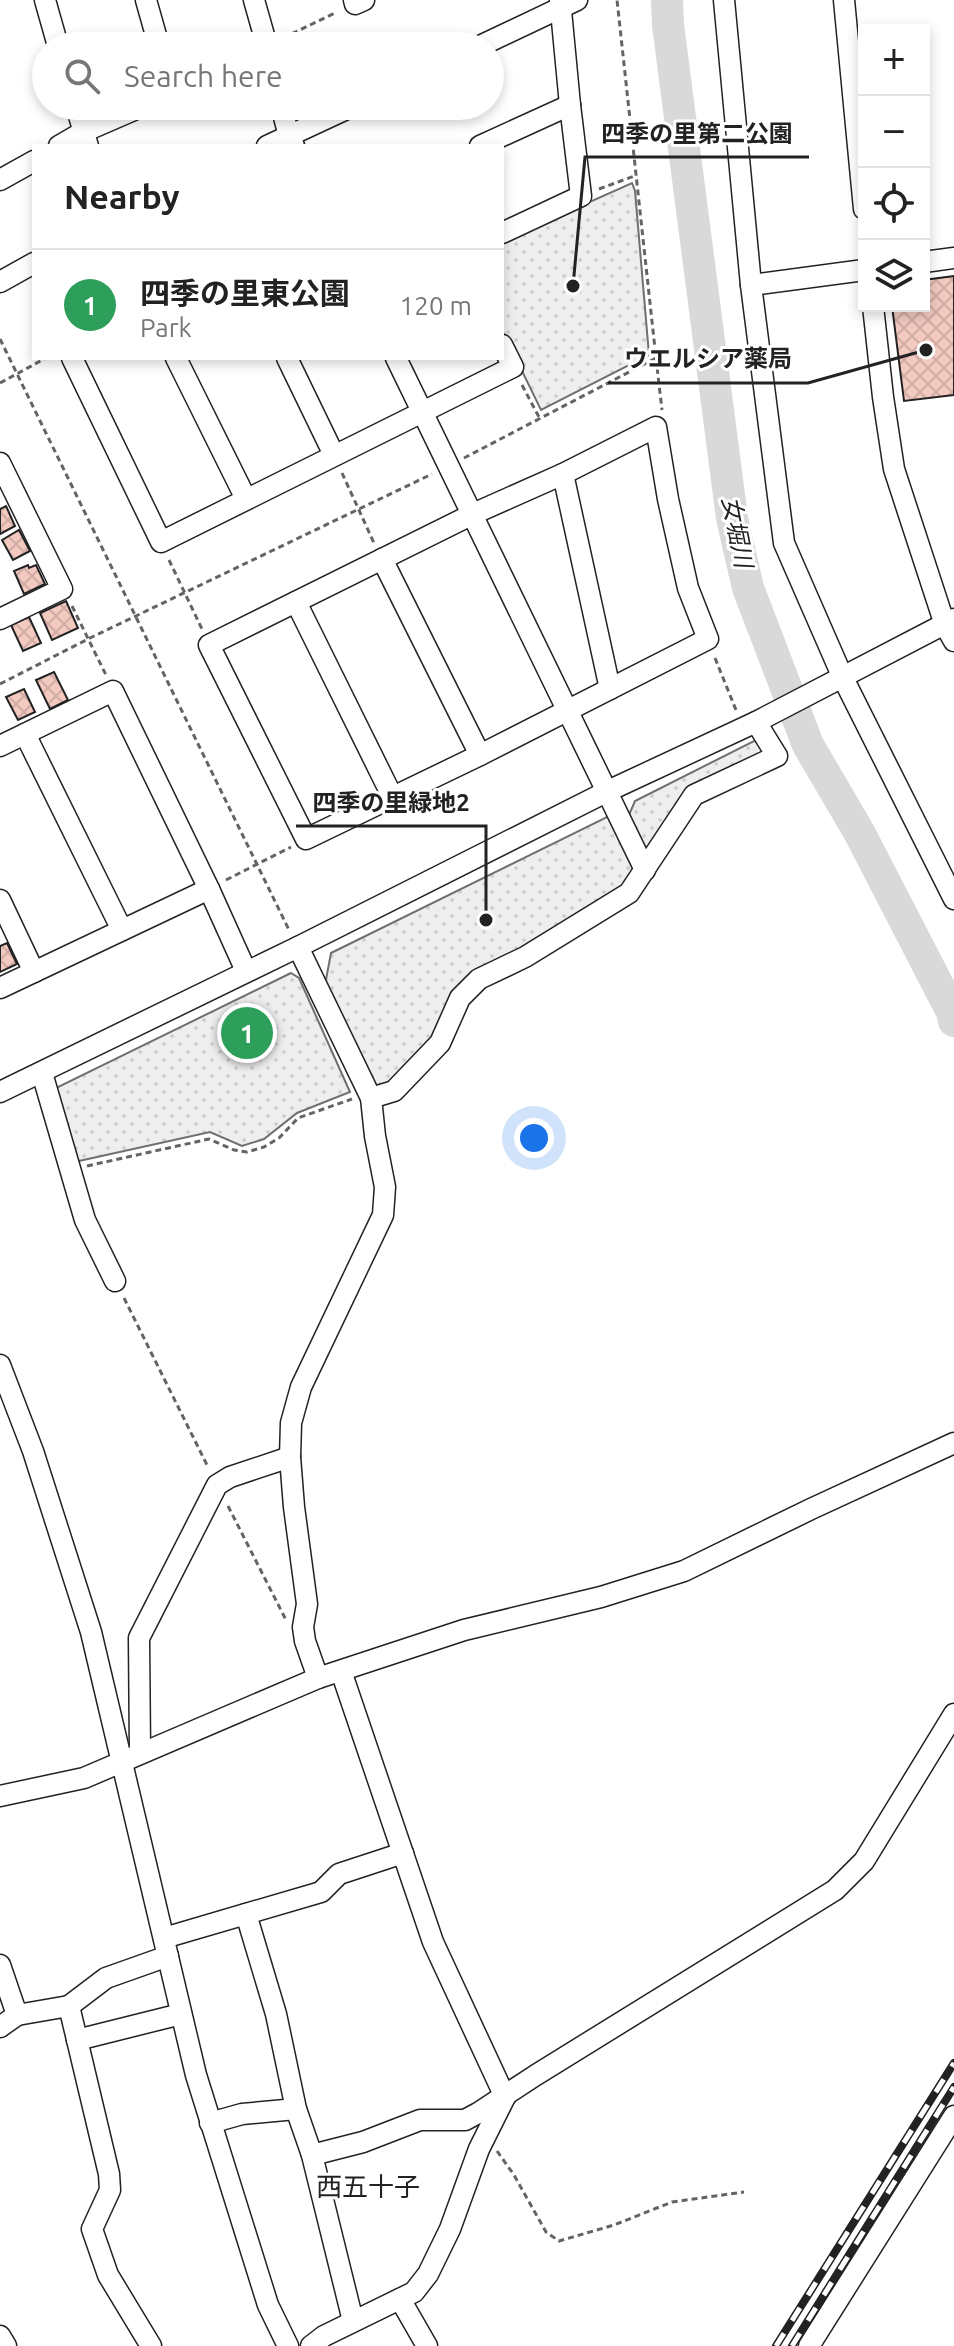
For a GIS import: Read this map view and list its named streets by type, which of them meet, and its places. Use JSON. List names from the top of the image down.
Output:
{
  "districts": ["西五十子"],
  "water": ["女堀川"],
  "places": ["四季の里第二公園", "ウエルシア薬局", "四季の里緑地2"],
  "page": {
    "map_buttons": ["+", "−"],
    "search": "Search here",
    "heading": "Nearby",
    "list": [
      {
        "mark": "1",
        "name": "四季の里東公園",
        "note": "Park",
        "value": "120 m"
      }
    ],
    "pins": "1"
  }
}
